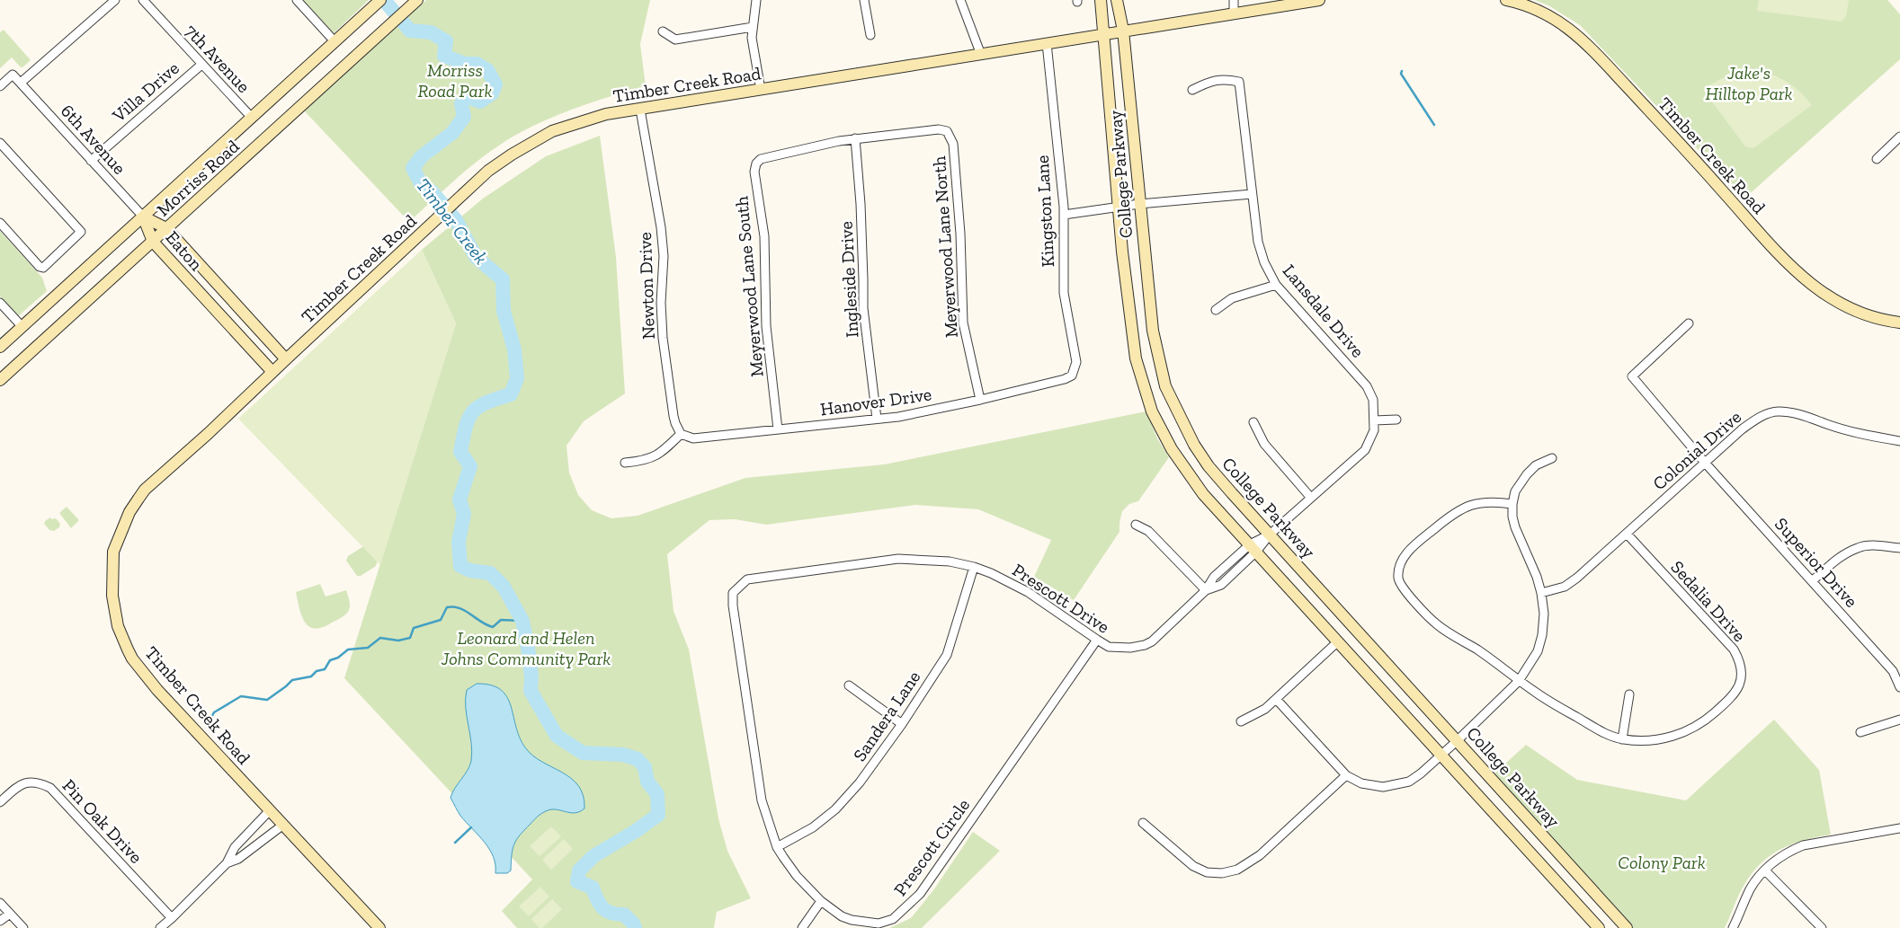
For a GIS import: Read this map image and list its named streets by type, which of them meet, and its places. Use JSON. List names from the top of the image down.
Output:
{
  "streets": {
    "main road": [
      "Timber Creek Road",
      "College Parkway",
      "Morriss Road",
      "Eaton"
    ],
    "street": [
      "7th Avenue",
      "Villa Drive",
      "6th Avenue",
      "Kingston Lane",
      "Meyerwood Lane North",
      "Ingleside Drive",
      "Newton Drive",
      "Meyerwood Lane South",
      "Lansdale Drive",
      "Hanover Drive",
      "Colonial Drive",
      "Superior Drive",
      "Prescott Drive",
      "Sedalia Drive",
      "Sandera Lane",
      "Pin Oak Drive",
      "Prescott Circle"
    ]
  },
  "crossings": [
    ["7th Avenue", "Villa Drive"],
    ["7th Avenue", "Morriss Road"],
    ["Timber Creek Road", "College Parkway"],
    ["Timber Creek Road", "Kingston Lane"],
    ["Timber Creek Road", "Eaton"],
    ["Timber Creek Road", "Newton Drive"],
    ["Villa Drive", "6th Avenue"],
    ["6th Avenue", "Morriss Road"],
    ["6th Avenue", "Eaton"],
    ["College Parkway", "Lansdale Drive"],
    ["College Parkway", "Prescott Drive"],
    ["Morriss Road", "Eaton"],
    ["Kingston Lane", "Hanover Drive"],
    ["Meyerwood Lane North", "Ingleside Drive"],
    ["Meyerwood Lane North", "Meyerwood Lane South"],
    ["Meyerwood Lane North", "Hanover Drive"],
    ["Ingleside Drive", "Meyerwood Lane South"],
    ["Ingleside Drive", "Hanover Drive"],
    ["Newton Drive", "Hanover Drive"],
    ["Meyerwood Lane South", "Hanover Drive"],
    ["Lansdale Drive", "Prescott Drive"],
    ["Colonial Drive", "Superior Drive"],
    ["Colonial Drive", "Sedalia Drive"],
    ["Prescott Drive", "Sandera Lane"],
    ["Prescott Drive", "Prescott Circle"],
    ["Sandera Lane", "Prescott Circle"]
  ],
  "water": ["Timber Creek"],
  "parks": [
    "Morriss Road Park",
    "Jake's Hilltop Park",
    "Leonard and Helen Johns Community Park",
    "Colony Park"
  ]
}
